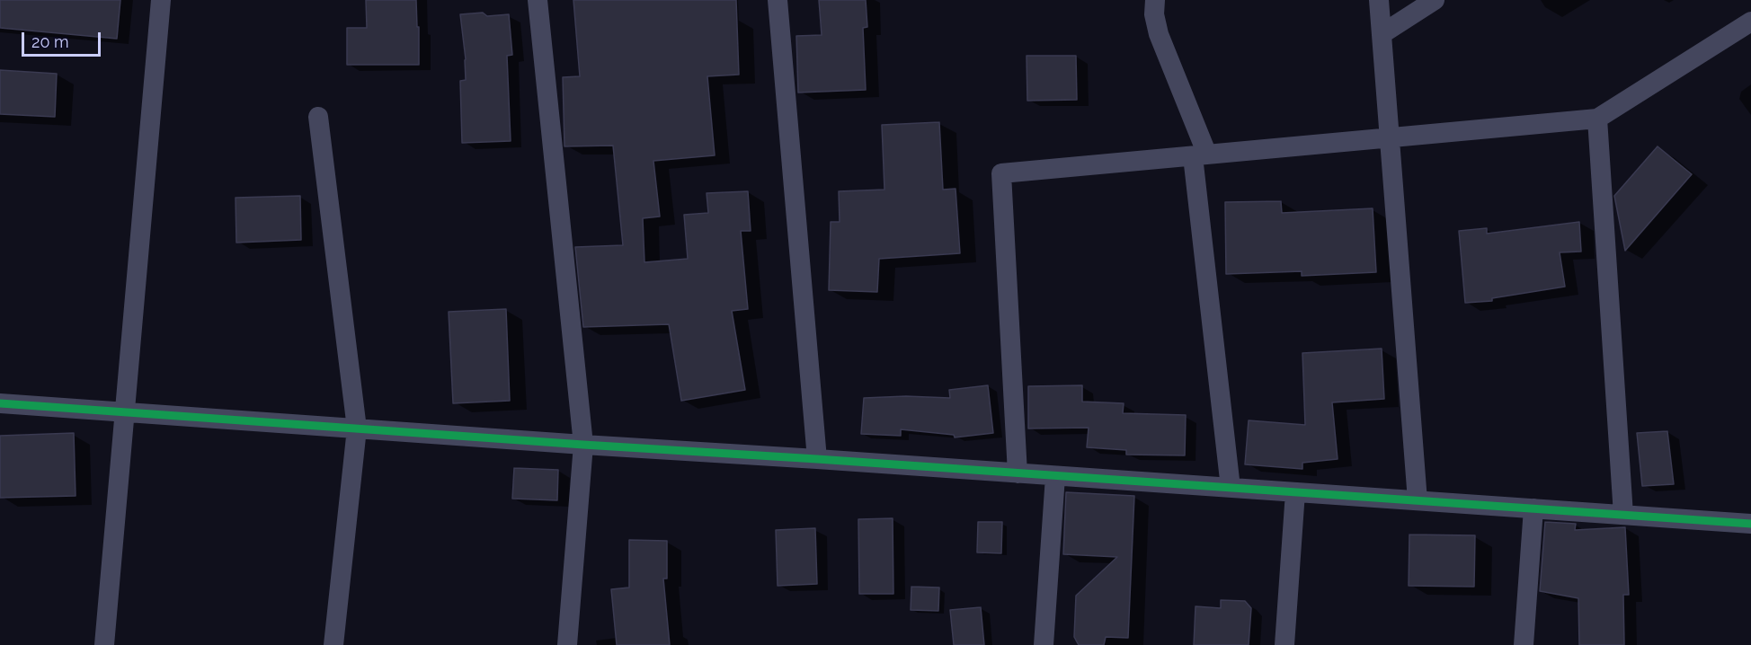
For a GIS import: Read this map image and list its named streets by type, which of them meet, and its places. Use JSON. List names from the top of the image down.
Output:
{
  "scale_bar": "20 m"
}
